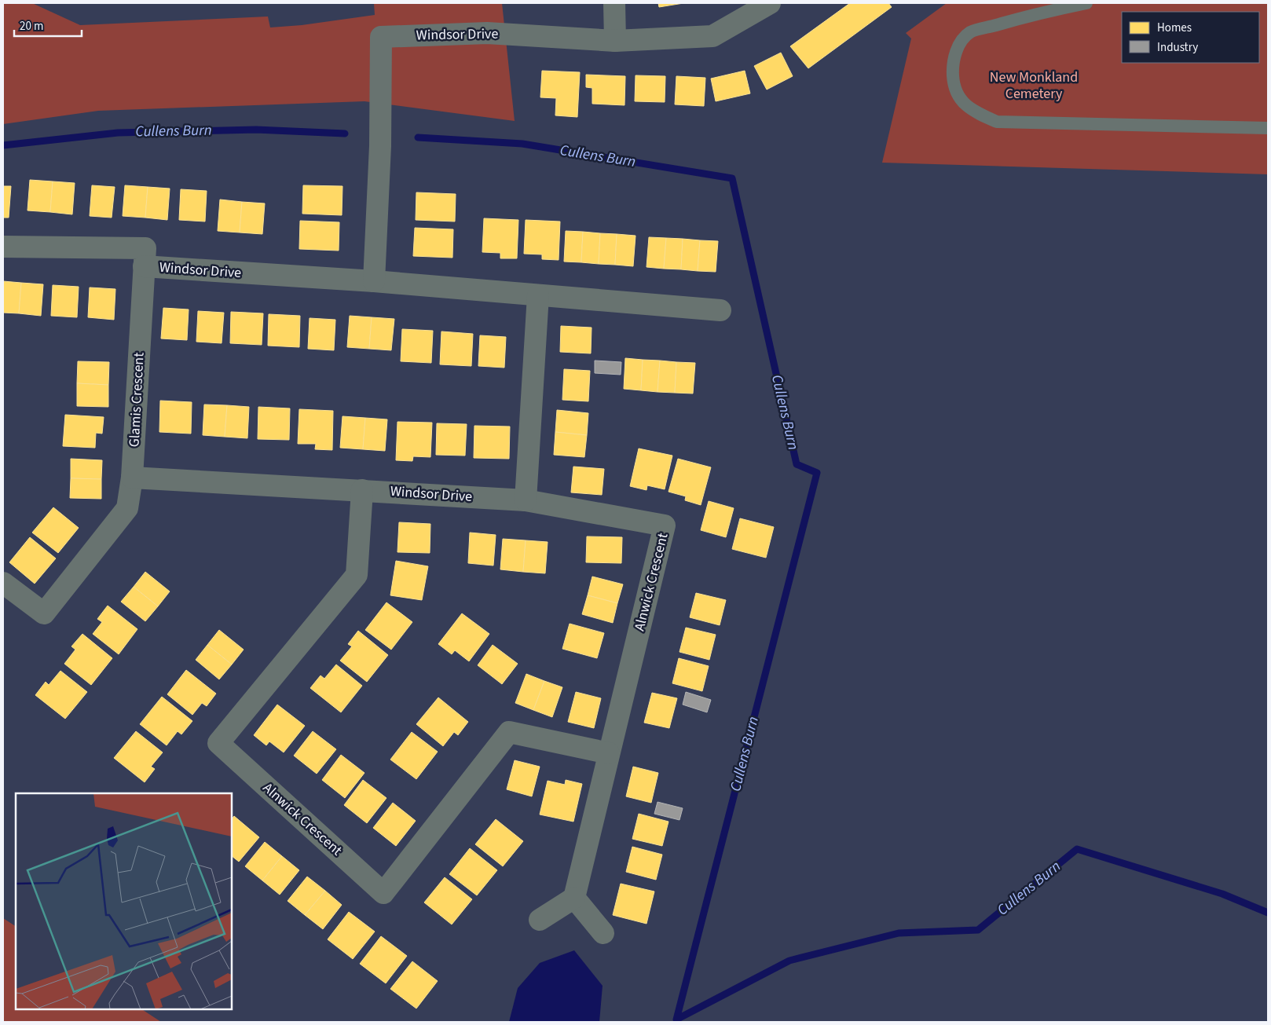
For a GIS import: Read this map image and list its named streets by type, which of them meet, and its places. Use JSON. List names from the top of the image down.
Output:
{
  "streets": {
    "street": ["Windsor Drive", "Glamis Crescent", "Alnwick Crescent"]
  },
  "crossings": [
    ["Windsor Drive", "Glamis Crescent"],
    ["Windsor Drive", "Alnwick Crescent"]
  ],
  "water": ["Cullens Burn"],
  "parks": ["New Monkland Cemetery"],
  "legend": ["Homes", "Industry"],
  "scale_bar": "20 m"
}
